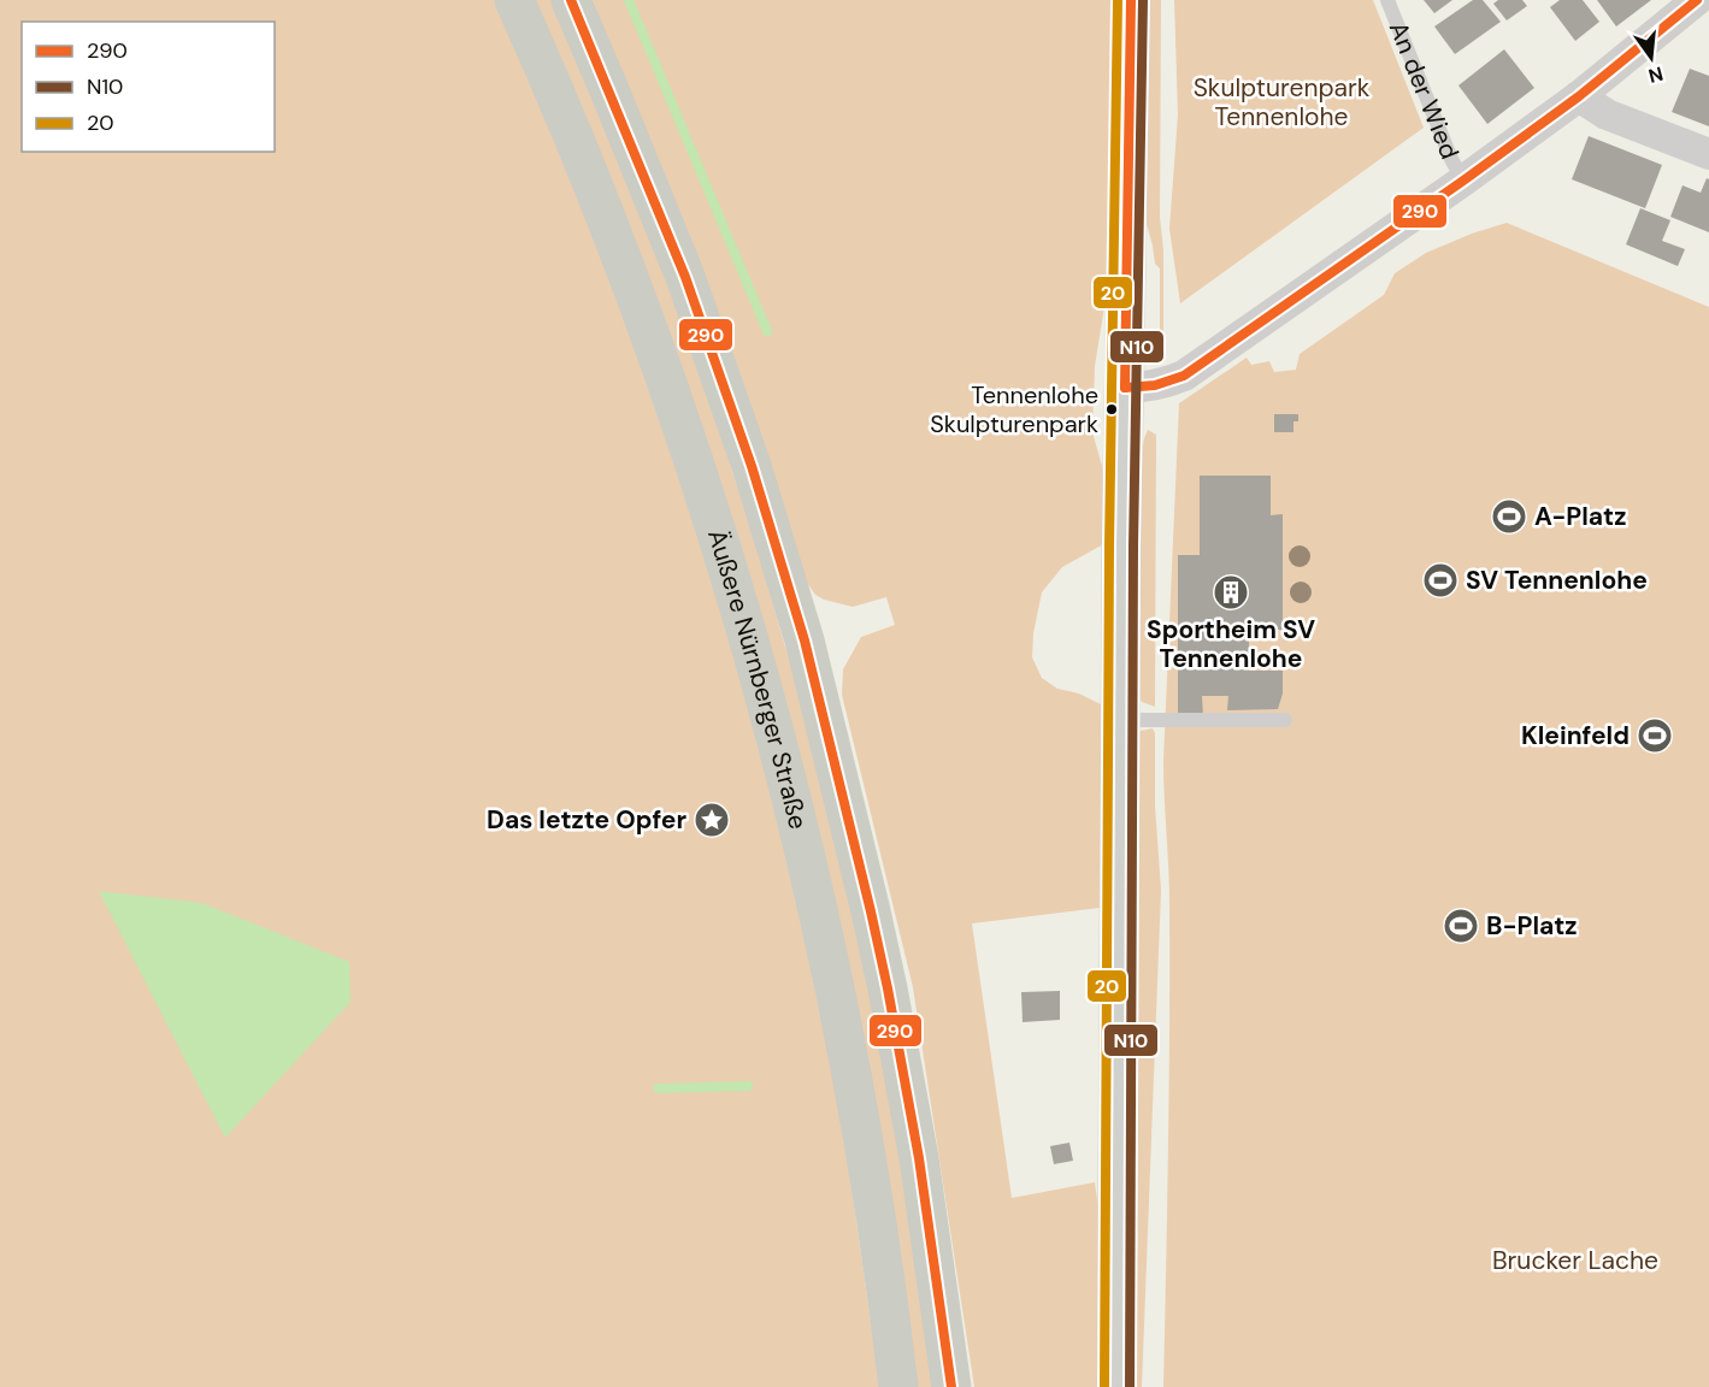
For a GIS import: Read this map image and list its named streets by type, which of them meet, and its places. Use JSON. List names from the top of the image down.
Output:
{
  "streets": {
    "highway": ["Äußere Nürnberger Straße"],
    "lane": ["An der Wied"]
  },
  "parks": ["Skulpturenpark Tennenlohe", "Brucker Lache"],
  "places": {
    "other": ["Tennenlohe Skulpturenpark"],
    "sports": [
      "A-Platz",
      "SV Tennenlohe",
      "Kleinfeld",
      "B-Platz"
    ],
    "building": ["Sportheim SV Tennenlohe"],
    "place": ["Das letzte Opfer"]
  },
  "lines": ["transit line 290", "transit line N10", "transit line 20"],
  "legend": ["290", "N10", "20"],
  "north": "bottom"
}
